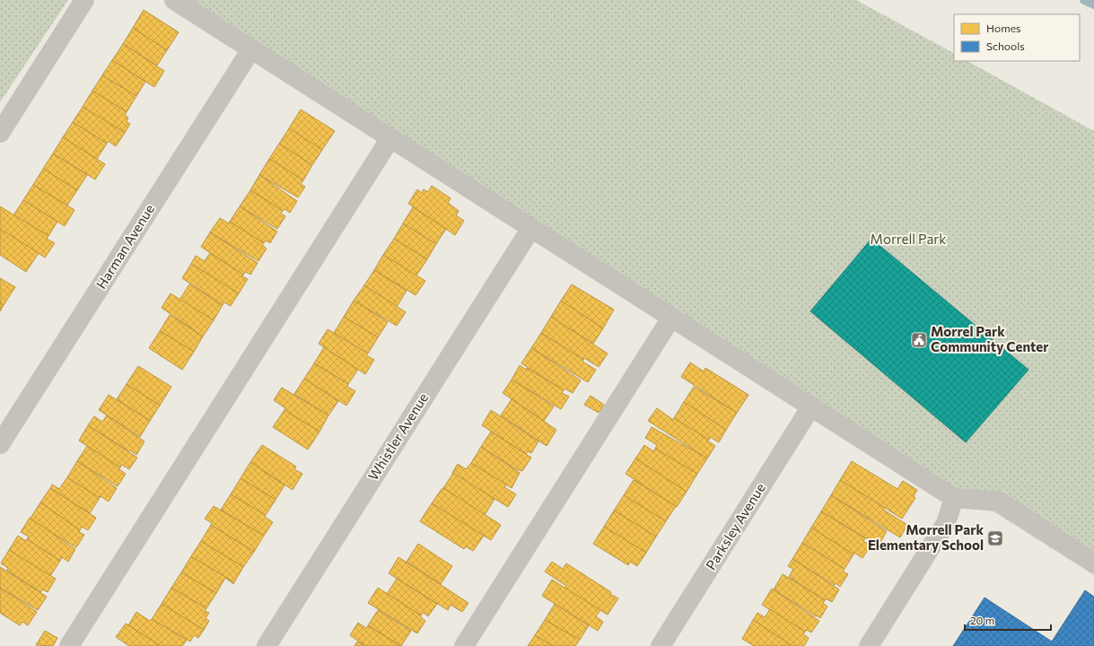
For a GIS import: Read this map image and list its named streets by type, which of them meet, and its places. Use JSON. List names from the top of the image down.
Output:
{
  "streets": {
    "street": ["Harman Avenue", "Whistler Avenue", "Parksley Avenue"]
  },
  "parks": ["Morrell Park"],
  "places": {
    "public building": ["Morrel Park Community Center"],
    "school or university": ["Morrell Park Elementary School"]
  },
  "legend": ["Homes", "Schools"],
  "scale_bar": "20 m"
}
